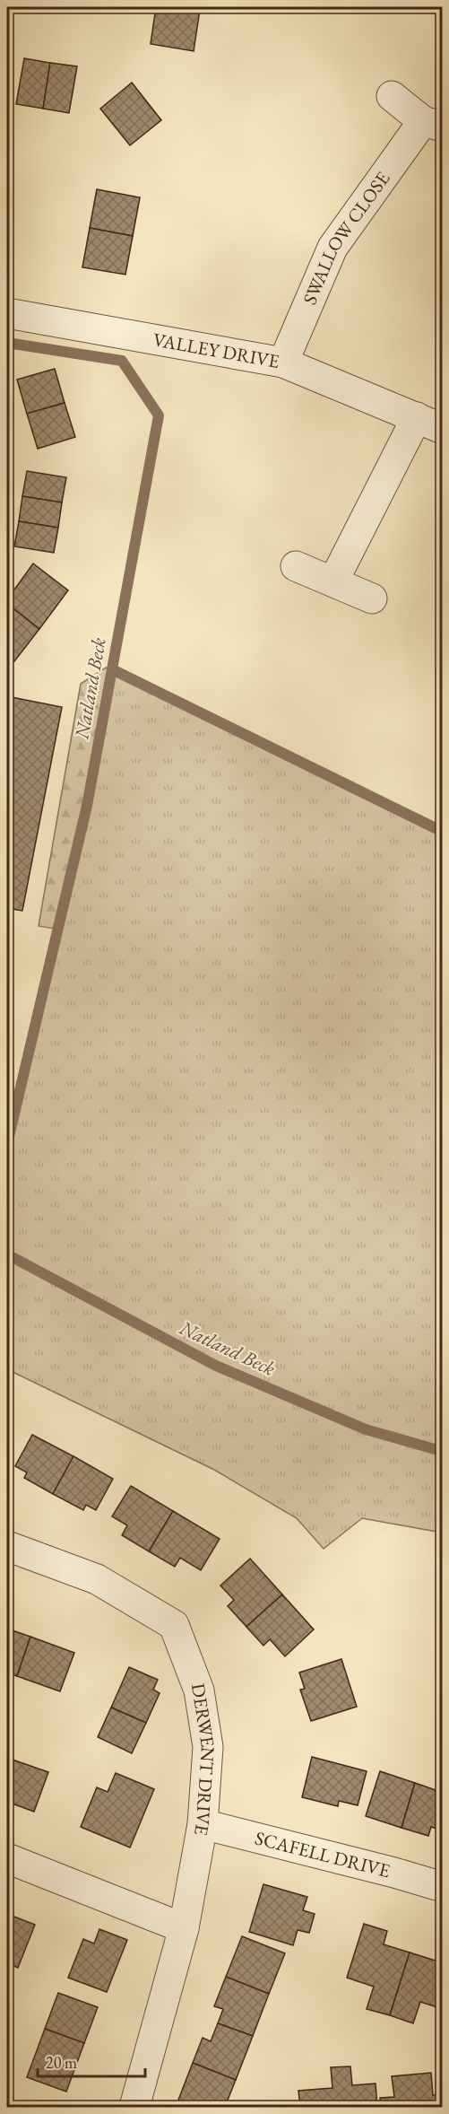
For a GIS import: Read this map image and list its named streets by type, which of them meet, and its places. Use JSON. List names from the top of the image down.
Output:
{
  "streets": {
    "street": [
      "SWALLOW CLOSE",
      "VALLEY DRIVE",
      "DERWENT DRIVE",
      "SCAFELL DRIVE"
    ]
  },
  "crossings": [
    ["SWALLOW CLOSE", "VALLEY DRIVE"],
    ["DERWENT DRIVE", "SCAFELL DRIVE"]
  ],
  "water": ["Natland Beck"],
  "scale_bar": "20 m"
}
